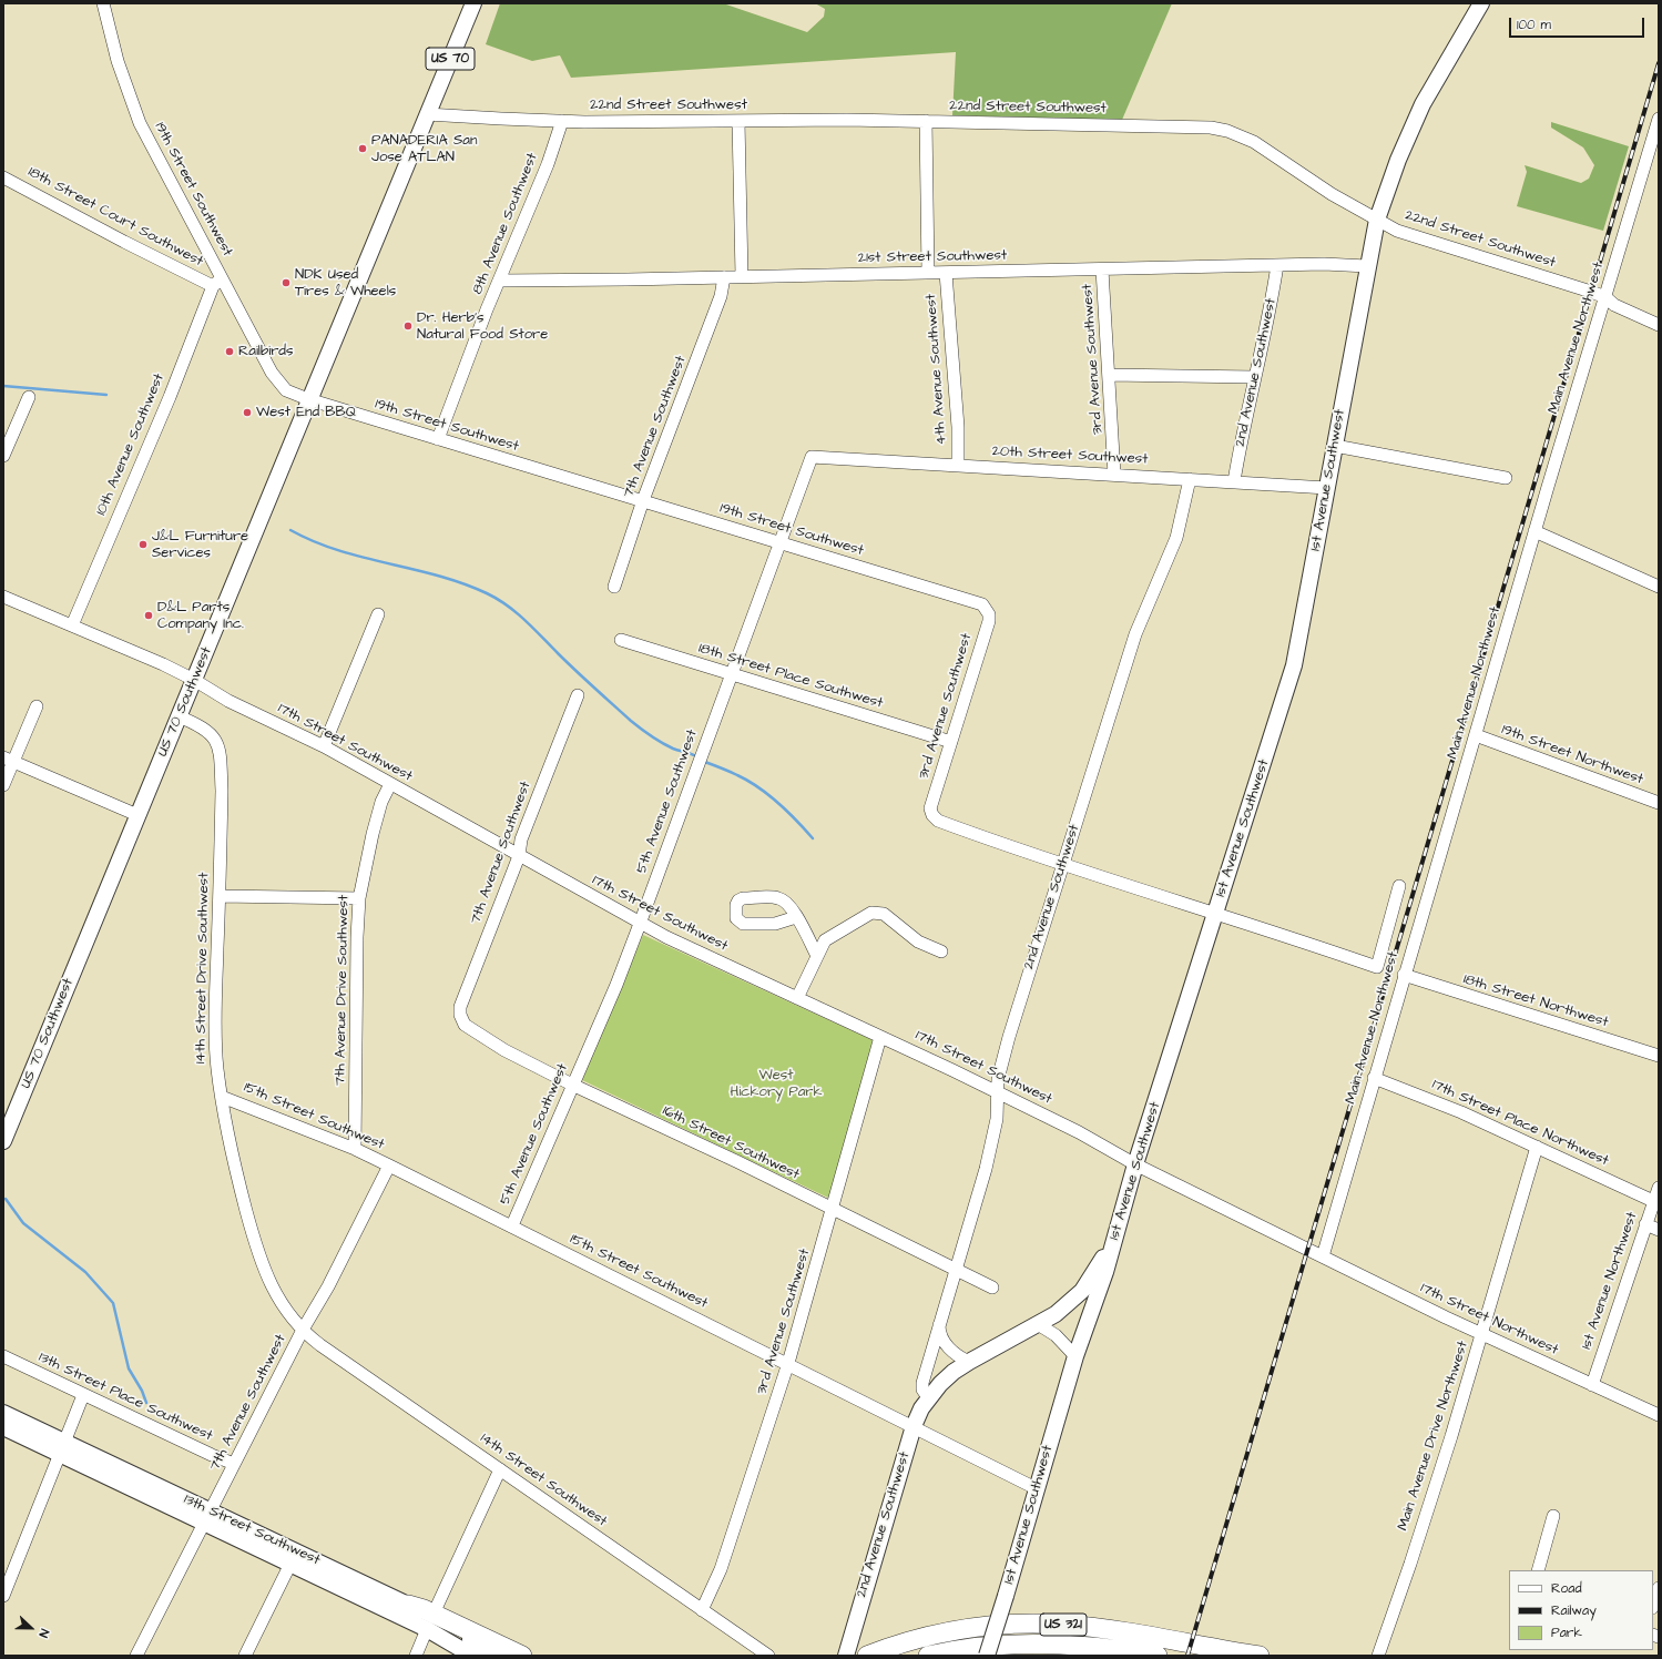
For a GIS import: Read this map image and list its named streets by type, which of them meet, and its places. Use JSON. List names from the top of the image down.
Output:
{
  "streets": {
    "highway": ["US 321"],
    "main road": [
      "US 70",
      "2nd Avenue Southwest",
      "1st Avenue Southwest",
      "US 70 Southwest",
      "13th Street Southwest"
    ],
    "street": [
      "22nd Street Southwest",
      "19th Street Southwest",
      "18th Street Court Southwest",
      "8th Avenue Southwest",
      "21st Street Southwest",
      "Main Avenue Northwest",
      "3rd Avenue Southwest",
      "4th Avenue Southwest",
      "7th Avenue Southwest",
      "10th Avenue Southwest",
      "20th Street Southwest",
      "18th Street Place Southwest",
      "17th Street Southwest",
      "19th Street Northwest",
      "5th Avenue Southwest",
      "14th Street Drive Southwest",
      "7th Avenue Drive Southwest",
      "18th Street Northwest",
      "15th Street Southwest",
      "17th Street Place Northwest",
      "16th Street Southwest",
      "1st Avenue Northwest",
      "17th Street Northwest",
      "13th Street Place Southwest",
      "Main Avenue Drive Northwest",
      "14th Street Southwest"
    ]
  },
  "crossings": [
    ["US 70", "22nd Street Southwest"],
    ["US 70", "US 70 Southwest"],
    ["22nd Street Southwest", "8th Avenue Southwest"],
    ["22nd Street Southwest", "Main Avenue Northwest"],
    ["22nd Street Southwest", "1st Avenue Southwest"],
    ["22nd Street Southwest", "US 70 Southwest"],
    ["19th Street Southwest", "18th Street Court Southwest"],
    ["19th Street Southwest", "8th Avenue Southwest"],
    ["19th Street Southwest", "3rd Avenue Southwest"],
    ["19th Street Southwest", "7th Avenue Southwest"],
    ["19th Street Southwest", "10th Avenue Southwest"],
    ["19th Street Southwest", "US 70 Southwest"],
    ["19th Street Southwest", "5th Avenue Southwest"],
    ["18th Street Court Southwest", "10th Avenue Southwest"],
    ["8th Avenue Southwest", "21st Street Southwest"],
    ["21st Street Southwest", "3rd Avenue Southwest"],
    ["21st Street Southwest", "4th Avenue Southwest"],
    ["21st Street Southwest", "2nd Avenue Southwest"],
    ["21st Street Southwest", "7th Avenue Southwest"],
    ["21st Street Southwest", "1st Avenue Southwest"],
    ["Main Avenue Northwest", "19th Street Northwest"],
    ["Main Avenue Northwest", "18th Street Northwest"],
    ["Main Avenue Northwest", "17th Street Place Northwest"],
    ["Main Avenue Northwest", "17th Street Northwest"],
    ["3rd Avenue Southwest", "2nd Avenue Southwest"],
    ["3rd Avenue Southwest", "20th Street Southwest"],
    ["3rd Avenue Southwest", "18th Street Place Southwest"],
    ["3rd Avenue Southwest", "17th Street Southwest"],
    ["3rd Avenue Southwest", "15th Street Southwest"],
    ["3rd Avenue Southwest", "16th Street Southwest"],
    ["3rd Avenue Southwest", "14th Street Southwest"],
    ["4th Avenue Southwest", "20th Street Southwest"],
    ["2nd Avenue Southwest", "20th Street Southwest"],
    ["2nd Avenue Southwest", "1st Avenue Southwest"],
    ["2nd Avenue Southwest", "17th Street Southwest"],
    ["2nd Avenue Southwest", "15th Street Southwest"],
    ["2nd Avenue Southwest", "16th Street Southwest"],
    ["7th Avenue Southwest", "17th Street Southwest"],
    ["7th Avenue Southwest", "14th Street Drive Southwest"],
    ["7th Avenue Southwest", "15th Street Southwest"],
    ["7th Avenue Southwest", "16th Street Southwest"],
    ["7th Avenue Southwest", "13th Street Place Southwest"],
    ["7th Avenue Southwest", "14th Street Southwest"],
    ["7th Avenue Southwest", "13th Street Southwest"],
    ["10th Avenue Southwest", "17th Street Southwest"],
    ["20th Street Southwest", "1st Avenue Southwest"],
    ["20th Street Southwest", "5th Avenue Southwest"],
    ["1st Avenue Southwest", "17th Street Southwest"],
    ["1st Avenue Southwest", "15th Street Southwest"],
    ["18th Street Place Southwest", "5th Avenue Southwest"],
    ["US 70 Southwest", "17th Street Southwest"],
    ["US 70 Southwest", "14th Street Drive Southwest"],
    ["17th Street Southwest", "5th Avenue Southwest"],
    ["17th Street Southwest", "7th Avenue Drive Southwest"],
    ["17th Street Southwest", "17th Street Northwest"],
    ["5th Avenue Southwest", "15th Street Southwest"],
    ["5th Avenue Southwest", "16th Street Southwest"],
    ["14th Street Drive Southwest", "15th Street Southwest"],
    ["14th Street Drive Southwest", "14th Street Southwest"],
    ["7th Avenue Drive Southwest", "15th Street Southwest"],
    ["17th Street Place Northwest", "1st Avenue Northwest"],
    ["17th Street Place Northwest", "Main Avenue Drive Northwest"],
    ["1st Avenue Northwest", "17th Street Northwest"],
    ["17th Street Northwest", "Main Avenue Drive Northwest"]
  ],
  "parks": ["West Hickory Park"],
  "places": [
    "PANADERIA San Jose ATLAN",
    "NDK Used Tires & Wheels",
    "Dr. Herb's Natural Food Store",
    "Railbirds",
    "West End BBQ",
    "J&L Furniture Services",
    "D&L Parts Company Inc."
  ],
  "legend": ["Road", "Railway", "Park"],
  "scale_bar": "100 m",
  "north": "right"
}
